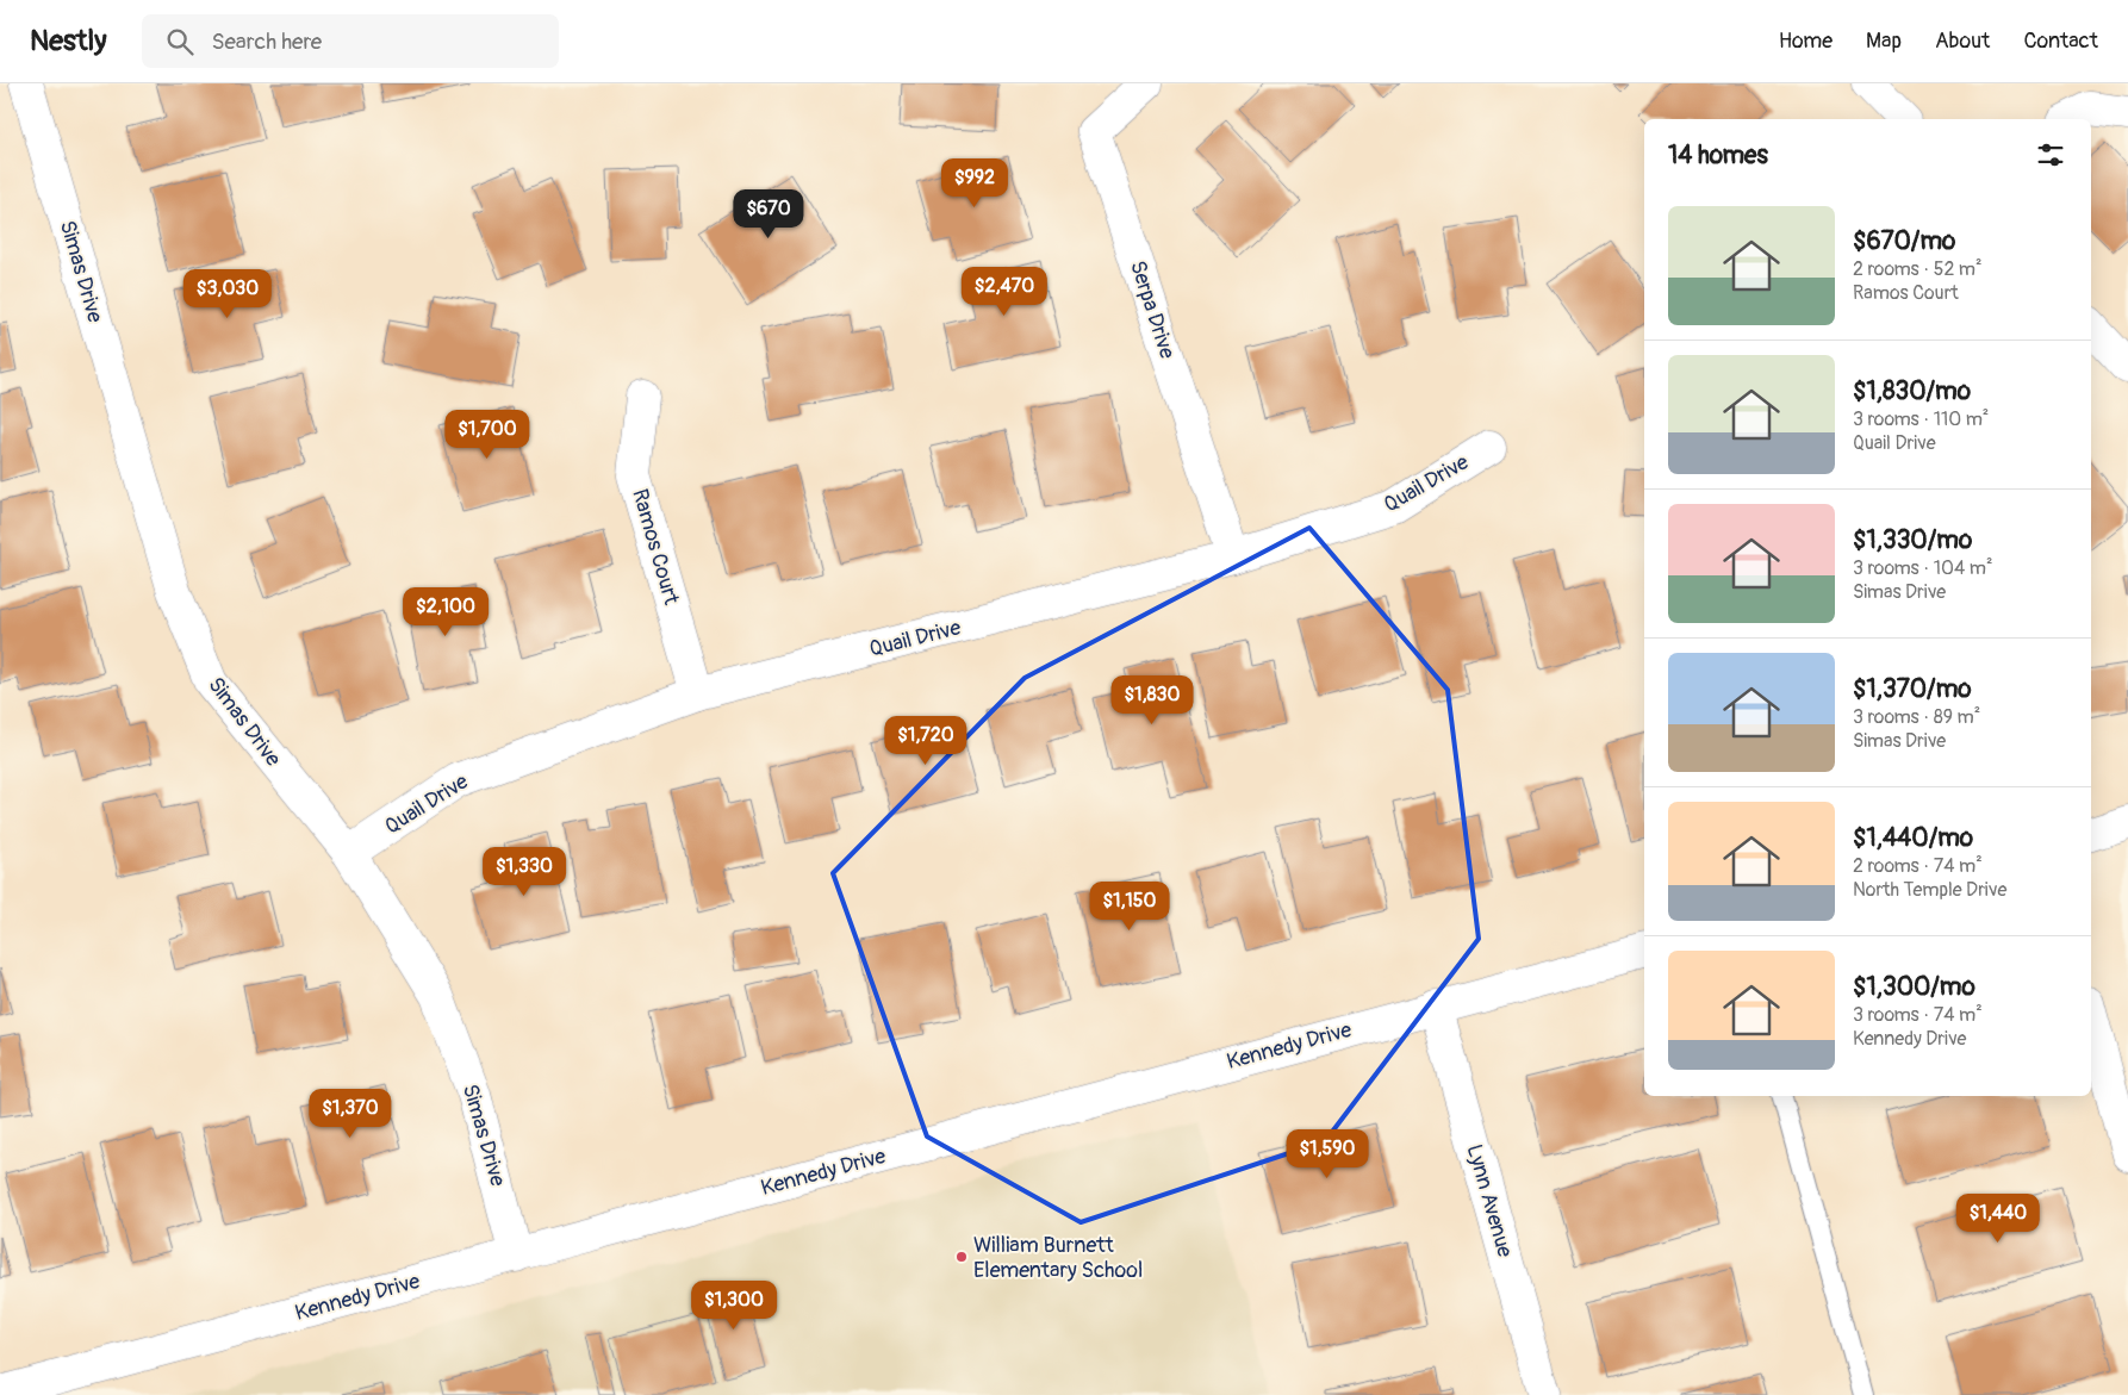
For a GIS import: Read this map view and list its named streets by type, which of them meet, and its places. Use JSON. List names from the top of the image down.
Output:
{
  "streets": {
    "street": [
      "Simas Drive",
      "Serpa Drive",
      "Quail Drive",
      "Ramos Court",
      "Kennedy Drive",
      "Lynn Avenue"
    ]
  },
  "crossings": [
    ["Simas Drive", "Quail Drive"],
    ["Simas Drive", "Kennedy Drive"],
    ["Serpa Drive", "Quail Drive"],
    ["Quail Drive", "Ramos Court"],
    ["Kennedy Drive", "Lynn Avenue"]
  ],
  "places": ["William Burnett Elementary School"],
  "page": {
    "header": "Nestly",
    "search": "Search here",
    "nav": [
      "Home",
      "Map",
      "About",
      "Contact"
    ],
    "heading": "14 homes",
    "price": [
      "$992",
      "$670",
      "$2,470",
      "$3,030",
      "$1,700",
      "$2,100",
      "$1,830",
      "$1,720",
      "$1,330",
      "$1,150",
      "$1,370",
      "$1,590",
      "$1,440",
      "$1,300"
    ],
    "list": [
      {
        "name": "$670/mo",
        "note": "2 rooms · 52 m² · Ramos Court"
      },
      {
        "name": "$1,830/mo",
        "note": "3 rooms · 110 m² · Quail Drive"
      },
      {
        "name": "$1,330/mo",
        "note": "3 rooms · 104 m² · Simas Drive"
      },
      {
        "name": "$1,370/mo",
        "note": "3 rooms · 89 m² · Simas Drive"
      },
      {
        "name": "$1,440/mo",
        "note": "2 rooms · 74 m² · North Temple Drive"
      },
      {
        "name": "$1,300/mo",
        "note": "3 rooms · 74 m² · Kennedy Drive"
      }
    ]
  }
}
